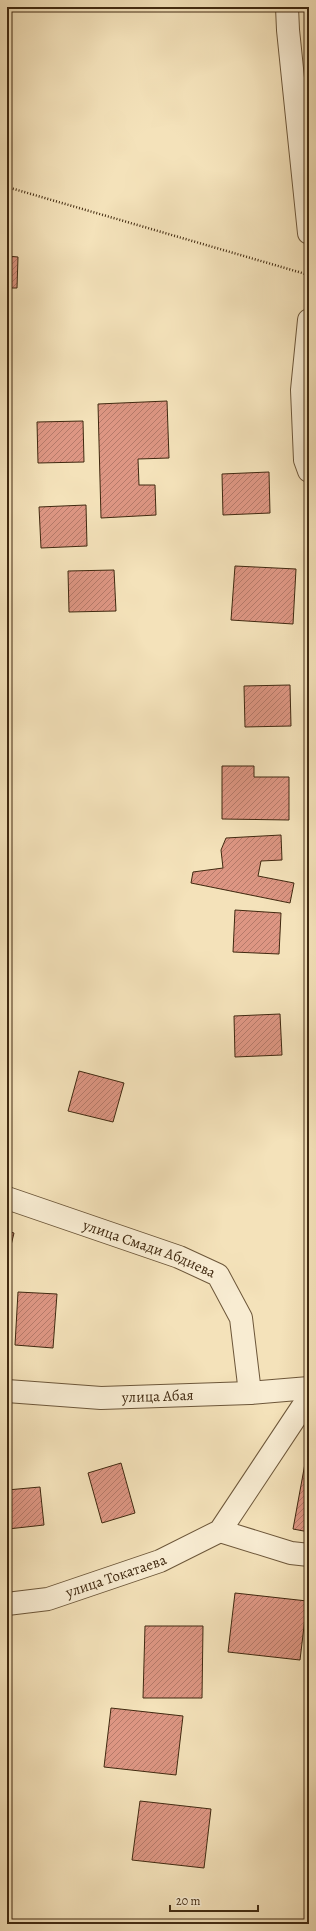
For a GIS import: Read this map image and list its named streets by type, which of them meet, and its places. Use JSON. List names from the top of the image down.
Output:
{
  "streets": {
    "street": ["улица Смади Абдиева", "улица Абая", "улица Токатаева"]
  },
  "crossings": [
    ["улица Смади Абдиева", "улица Абая"]
  ],
  "scale_bar": "20 m"
}
